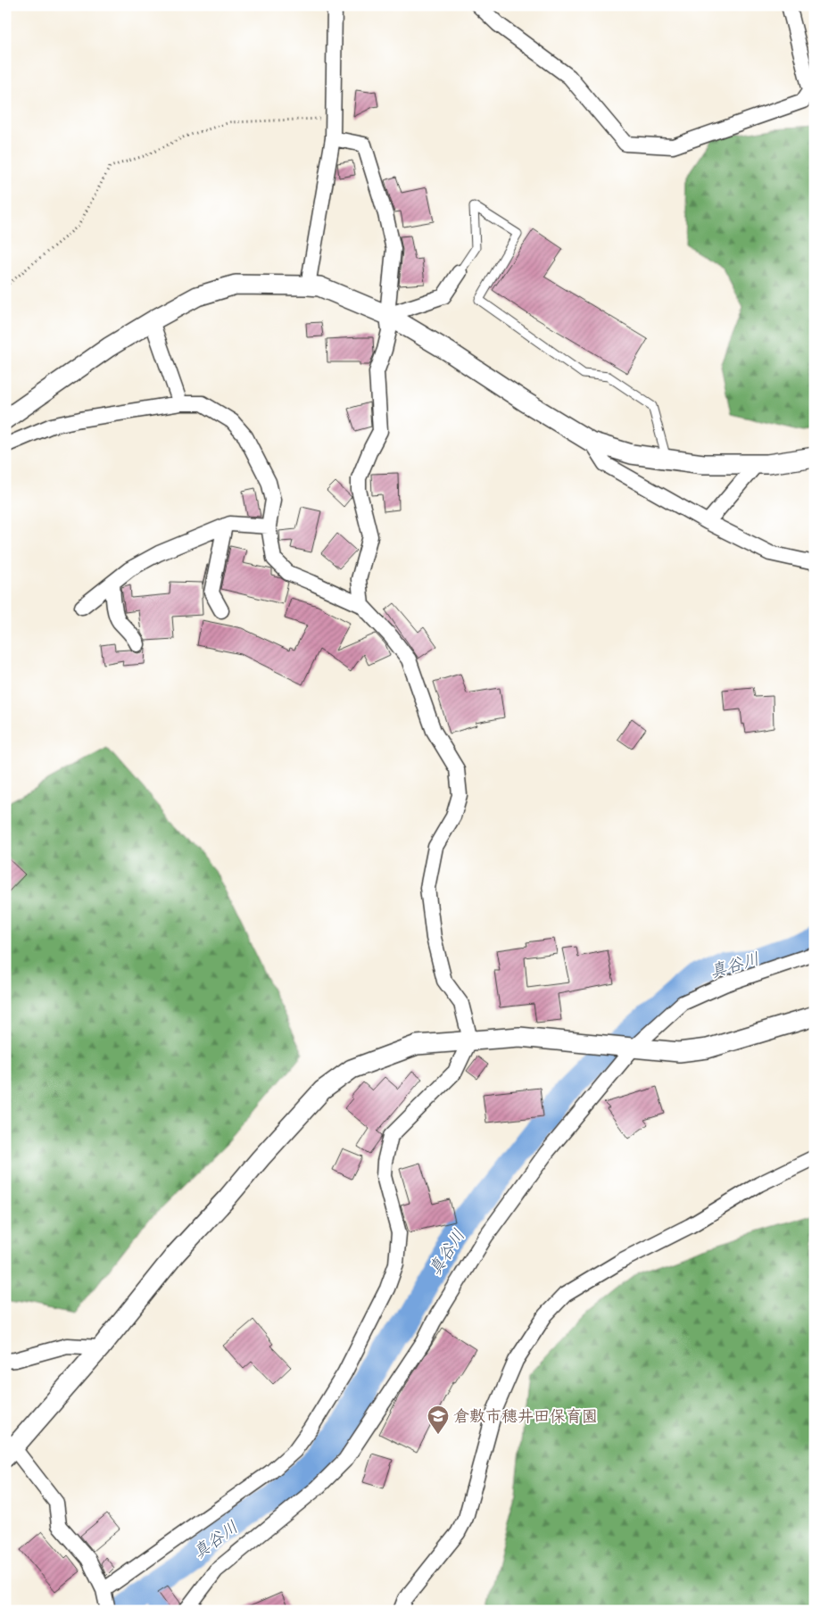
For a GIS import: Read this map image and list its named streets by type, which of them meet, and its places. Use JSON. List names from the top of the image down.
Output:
{
  "water": ["真谷川"],
  "places": {
    "school or university": ["倉敷市穂井田保育園"]
  }
}
